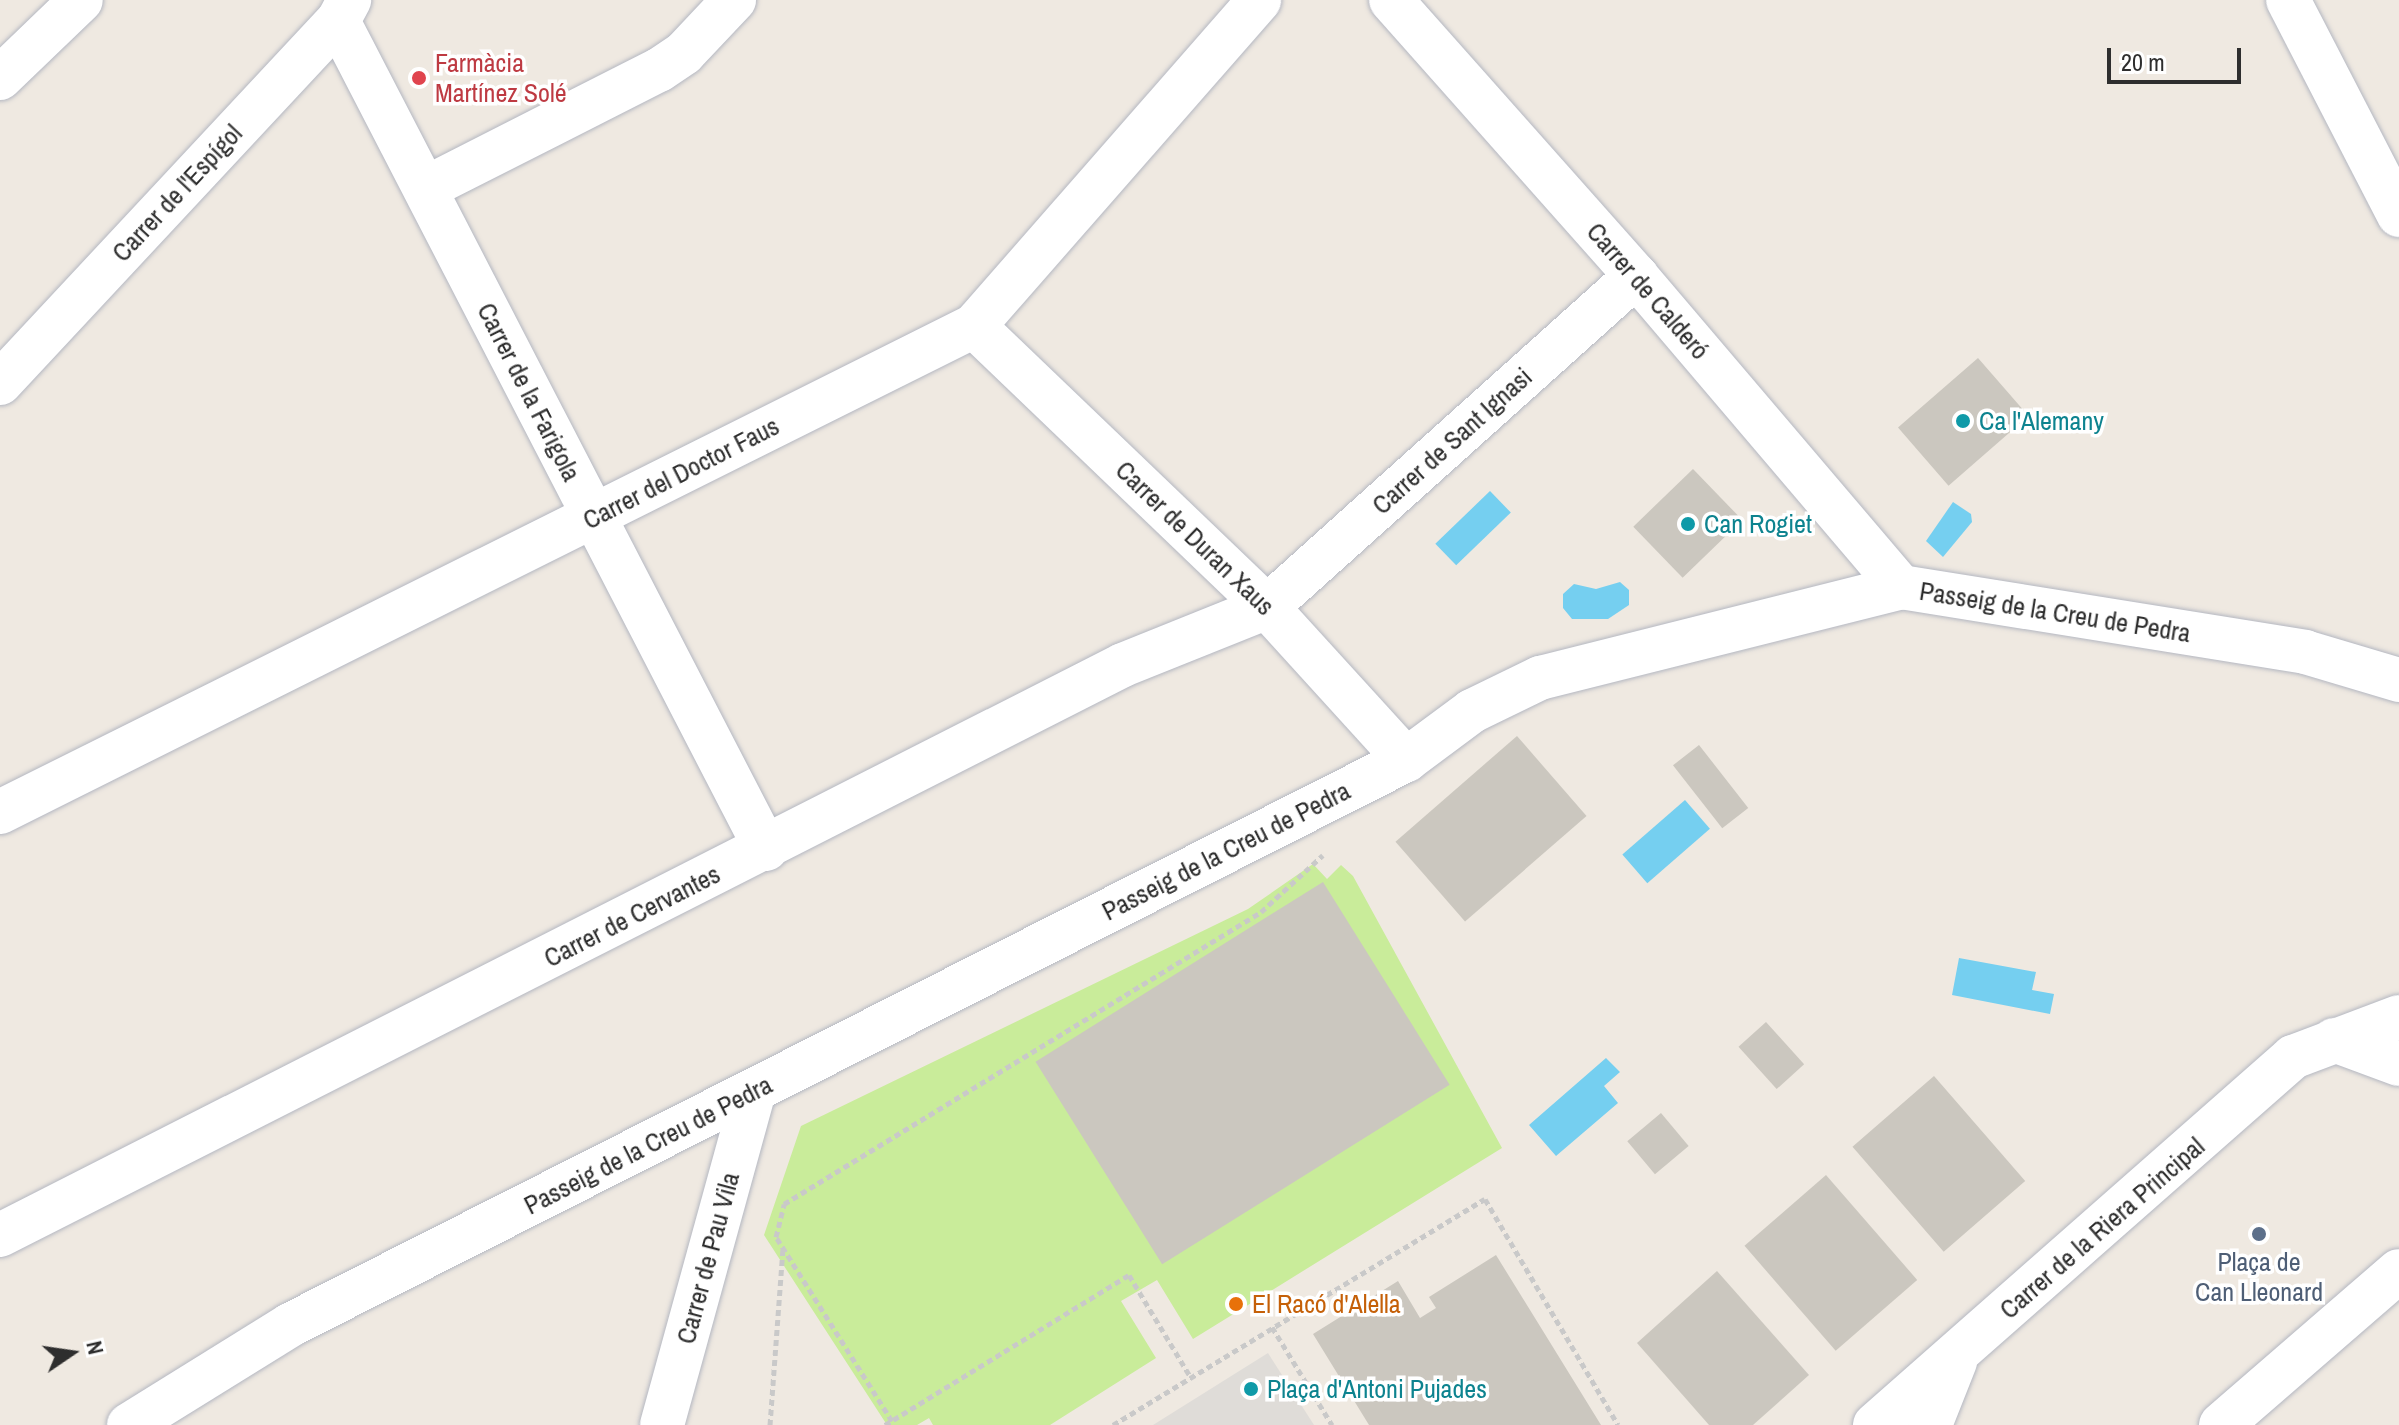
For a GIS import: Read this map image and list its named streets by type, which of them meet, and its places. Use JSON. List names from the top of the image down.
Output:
{
  "streets": {
    "street": [
      "Carrer de l'Espígol",
      "Carrer de Calderó",
      "Carrer de la Farigola",
      "Carrer de Sant Ignasi",
      "Carrer del Doctor Faus",
      "Carrer de Duran Xaus",
      "Passeig de la Creu de Pedra",
      "Carrer de Cervantes",
      "Carrer de la Riera Principal",
      "Carrer de Pau Vila"
    ]
  },
  "crossings": [
    ["Carrer de l'Espígol", "Carrer de la Farigola"],
    ["Carrer de Calderó", "Carrer de Sant Ignasi"],
    ["Carrer de Calderó", "Passeig de la Creu de Pedra"],
    ["Carrer de la Farigola", "Carrer del Doctor Faus"],
    ["Carrer de la Farigola", "Carrer de Cervantes"],
    ["Carrer de Sant Ignasi", "Carrer de Duran Xaus"],
    ["Carrer de Sant Ignasi", "Carrer de Cervantes"],
    ["Carrer del Doctor Faus", "Carrer de Duran Xaus"],
    ["Carrer de Duran Xaus", "Passeig de la Creu de Pedra"],
    ["Carrer de Duran Xaus", "Carrer de Cervantes"],
    ["Passeig de la Creu de Pedra", "Carrer de Pau Vila"]
  ],
  "places": [
    "Farmàcia Martínez Solé",
    "Ca l'Alemany",
    "Can Rogiet",
    "Plaça de Can Lleonard",
    "El Racó d'Alella",
    "Plaça d'Antoni Pujades"
  ],
  "scale_bar": "20 m",
  "north": "right"
}
